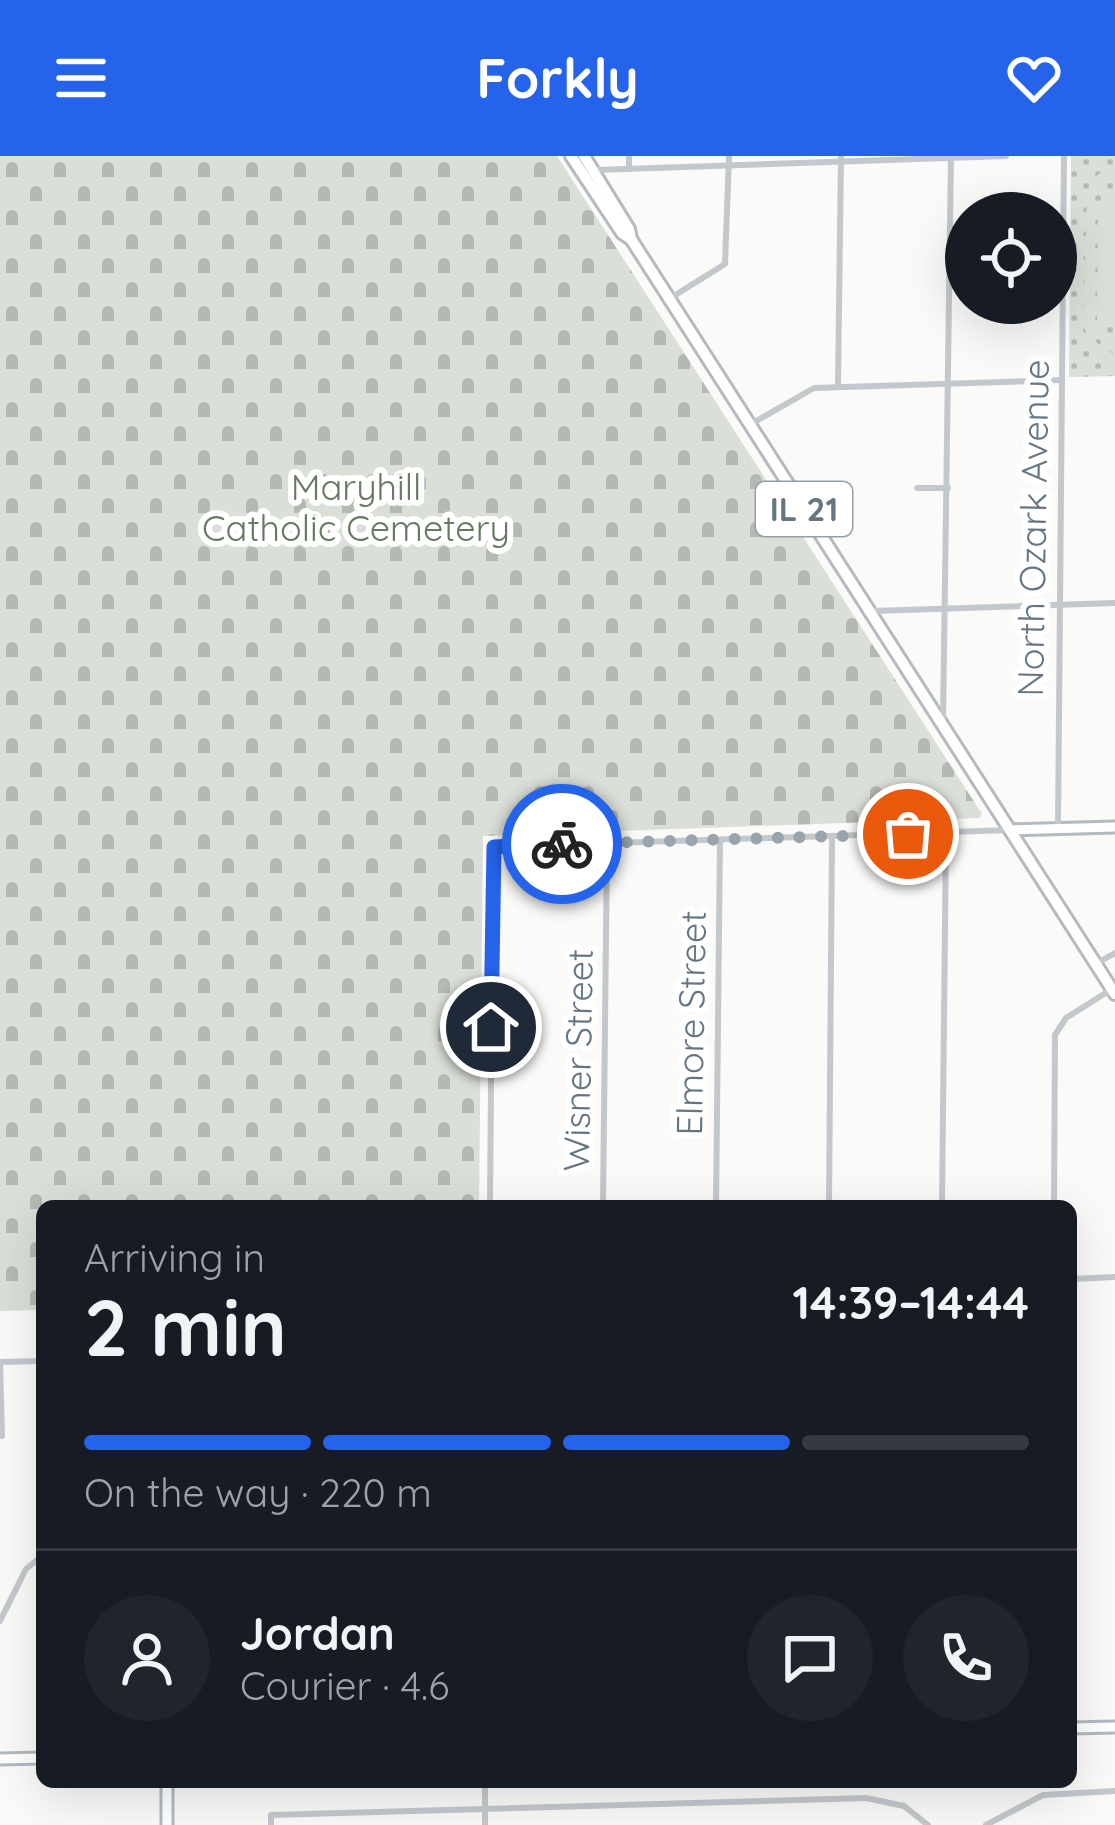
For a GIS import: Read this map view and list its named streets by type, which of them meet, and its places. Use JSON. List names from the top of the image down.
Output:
{
  "streets": {
    "main road": ["IL 21"],
    "street": ["North Ozark Avenue", "Elmore Street", "Wisner Street"]
  },
  "parks": ["Maryhill Catholic Cemetery"],
  "page": {
    "header": "Forkly",
    "heading": ["2 min", "Arriving in", "14:39–14:44"],
    "panel": ["Jordan", "Courier · 4.6"],
    "bar": "On the way · 220 m"
  }
}
